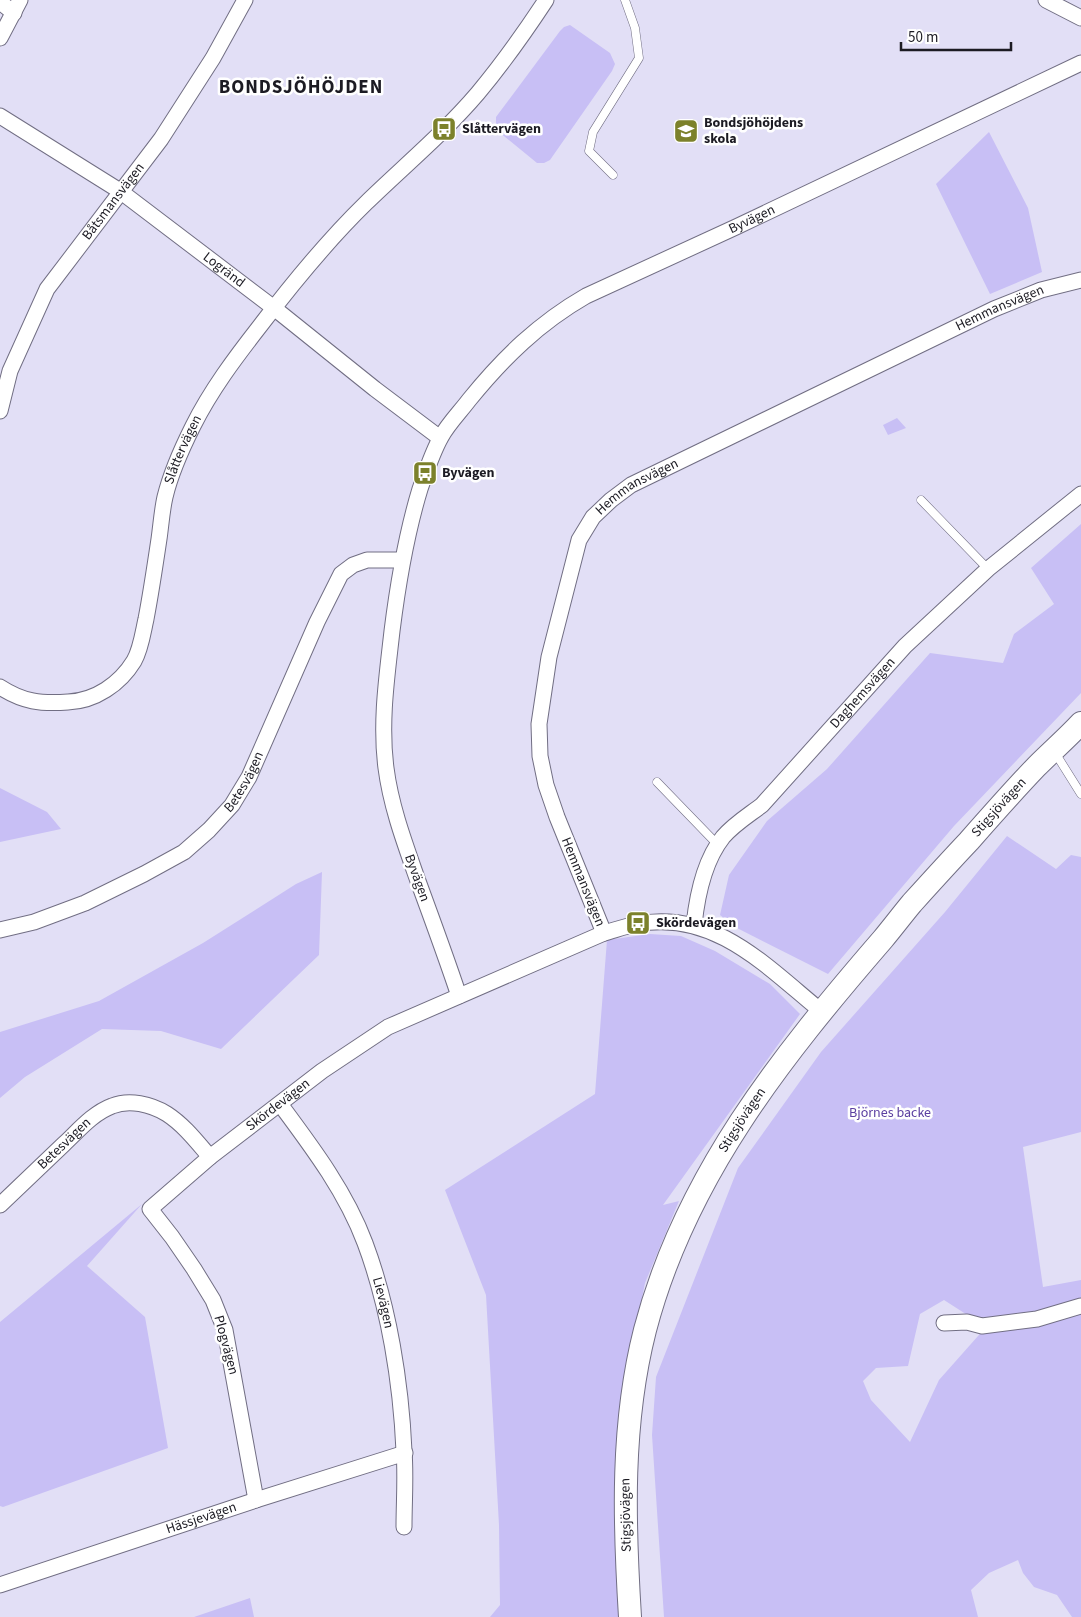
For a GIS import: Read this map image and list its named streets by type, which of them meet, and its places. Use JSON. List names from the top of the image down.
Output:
{
  "streets": {
    "main road": ["Stigsjövägen"],
    "street": [
      "Båtsmansvägen",
      "Byvägen",
      "Logränd",
      "Hemmansvägen",
      "Slåttervägen",
      "Daghemsvägen",
      "Betesvägen",
      "Skördevägen",
      "Lievägen",
      "Plogvägen",
      "Hässjevägen"
    ]
  },
  "crossings": [
    ["Båtsmansvägen", "Logränd"],
    ["Byvägen", "Logränd"],
    ["Byvägen", "Betesvägen"],
    ["Byvägen", "Skördevägen"],
    ["Logränd", "Slåttervägen"],
    ["Hemmansvägen", "Skördevägen"],
    ["Daghemsvägen", "Skördevägen"],
    ["Betesvägen", "Skördevägen"],
    ["Stigsjövägen", "Skördevägen"],
    ["Skördevägen", "Lievägen"],
    ["Skördevägen", "Plogvägen"],
    ["Lievägen", "Hässjevägen"],
    ["Plogvägen", "Hässjevägen"]
  ],
  "districts": ["BONDSJÖHÖJDEN"],
  "parks": ["Björnes backe"],
  "places": {
    "bus stop": ["Slåttervägen", "Byvägen", "Skördevägen"],
    "school or university": ["Bondsjöhöjdens skola"]
  },
  "scale_bar": "50 m"
}
